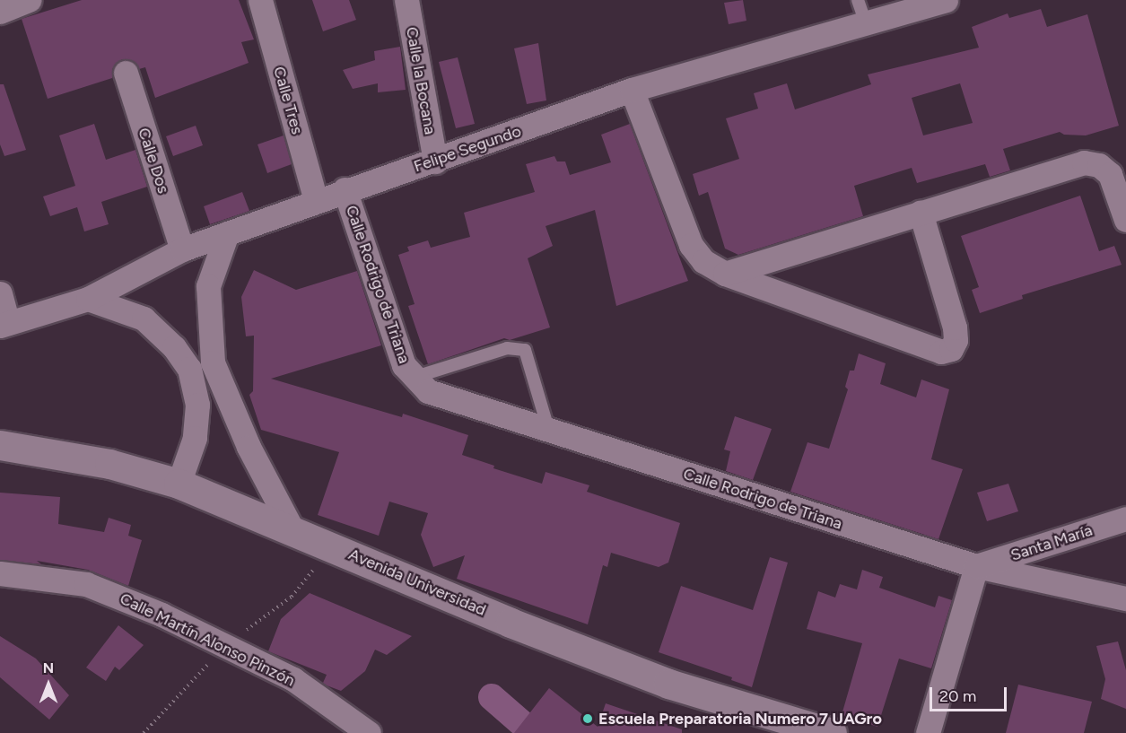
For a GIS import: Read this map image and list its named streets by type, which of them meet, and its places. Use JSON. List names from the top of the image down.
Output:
{
  "streets": {
    "main road": ["Avenida Universidad"],
    "street": [
      "Calle la Bocana",
      "Calle Tres",
      "Felipe Segundo",
      "Calle Dos",
      "Calle Rodrigo de Triana",
      "Santa María",
      "Calle Martín Alonso Pinzón"
    ]
  },
  "crossings": [
    ["Calle la Bocana", "Felipe Segundo"],
    ["Calle Tres", "Felipe Segundo"],
    ["Felipe Segundo", "Calle Dos"],
    ["Felipe Segundo", "Calle Rodrigo de Triana"],
    ["Calle Rodrigo de Triana", "Santa María"]
  ],
  "places": ["Escuela Preparatoria Numero 7 UAGro"],
  "scale_bar": "20 m",
  "north": "top"
}
